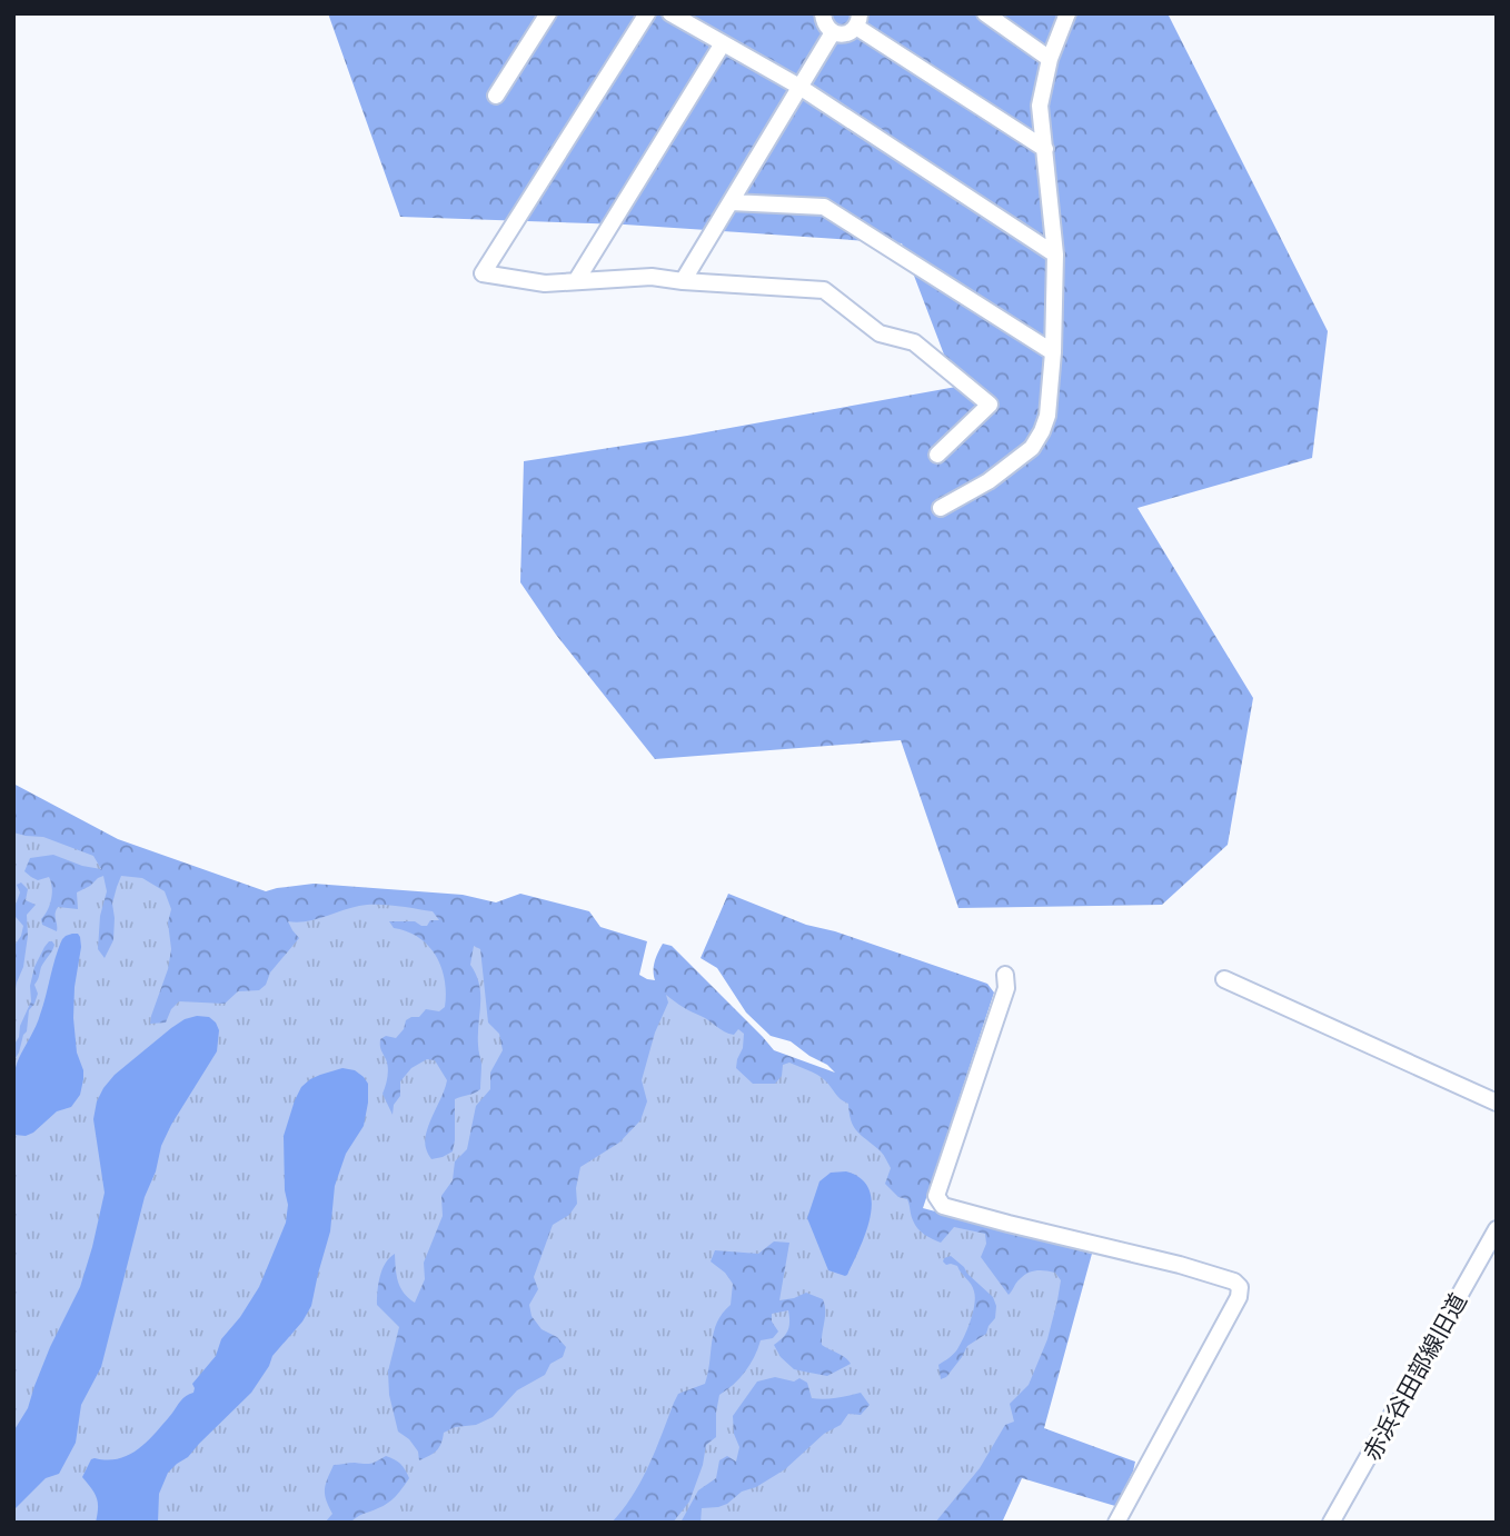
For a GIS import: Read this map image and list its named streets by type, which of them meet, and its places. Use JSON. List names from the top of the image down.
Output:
{
  "streets": {
    "street": ["赤浜谷田部線旧道"]
  }
}
